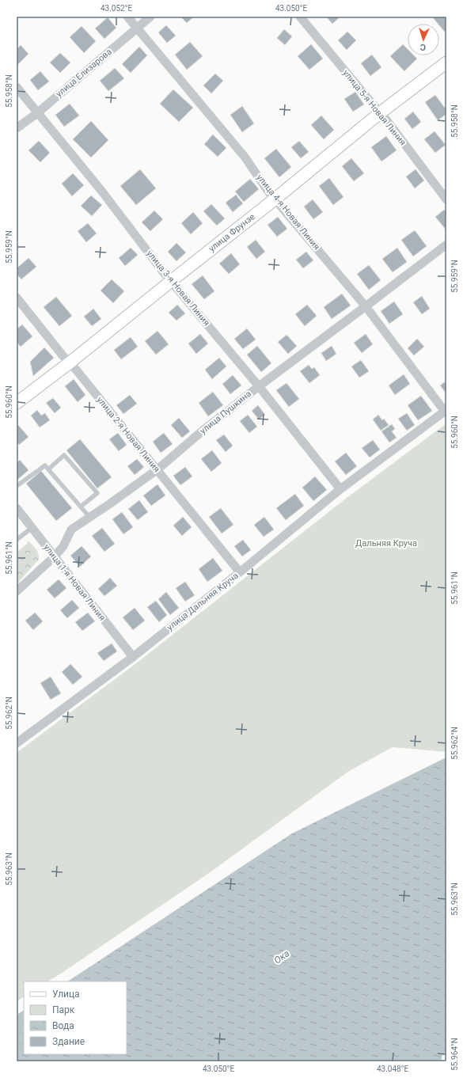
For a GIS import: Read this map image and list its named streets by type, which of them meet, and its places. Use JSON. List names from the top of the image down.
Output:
{
  "streets": {
    "main road": ["улица Фрунзе"],
    "street": [
      "улица Елизарова",
      "улица 5-я Новая Линия",
      "улица 4-я Новая Линия",
      "улица 3-я Новая Линия",
      "улица Пушкина",
      "улица 2-я Новая Линия",
      "улица 1-я Новая Линия",
      "улица Дальняя Круча"
    ]
  },
  "crossings": [
    ["улица Елизарова", "улица 4-я Новая Линия"],
    ["улица Елизарова", "улица 3-я Новая Линия"],
    ["улица 5-я Новая Линия", "улица Фрунзе"],
    ["улица 4-я Новая Линия", "улица Фрунзе"],
    ["улица 4-я Новая Линия", "улица Пушкина"],
    ["улица 4-я Новая Линия", "улица Дальняя Круча"],
    ["улица Фрунзе", "улица 3-я Новая Линия"],
    ["улица Фрунзе", "улица 2-я Новая Линия"],
    ["улица 3-я Новая Линия", "улица Пушкина"],
    ["улица 3-я Новая Линия", "улица Дальняя Круча"],
    ["улица Пушкина", "улица 2-я Новая Линия"],
    ["улица Пушкина", "улица 1-я Новая Линия"],
    ["улица 2-я Новая Линия", "улица Дальняя Круча"],
    ["улица 1-я Новая Линия", "улица Дальняя Круча"]
  ],
  "water": ["Ока"],
  "parks": ["Дальняя Круча"],
  "legend": [
    "Улица",
    "Парк",
    "Вода",
    "Здание"
  ],
  "north": "bottom",
  "coordinates": [
    "43.052°E",
    "43.050°E",
    "55.958°N",
    "55.959°N",
    "55.960°N",
    "55.961°N",
    "55.962°N",
    "55.963°N",
    "55.964°N",
    "43.048°E"
  ]
}
